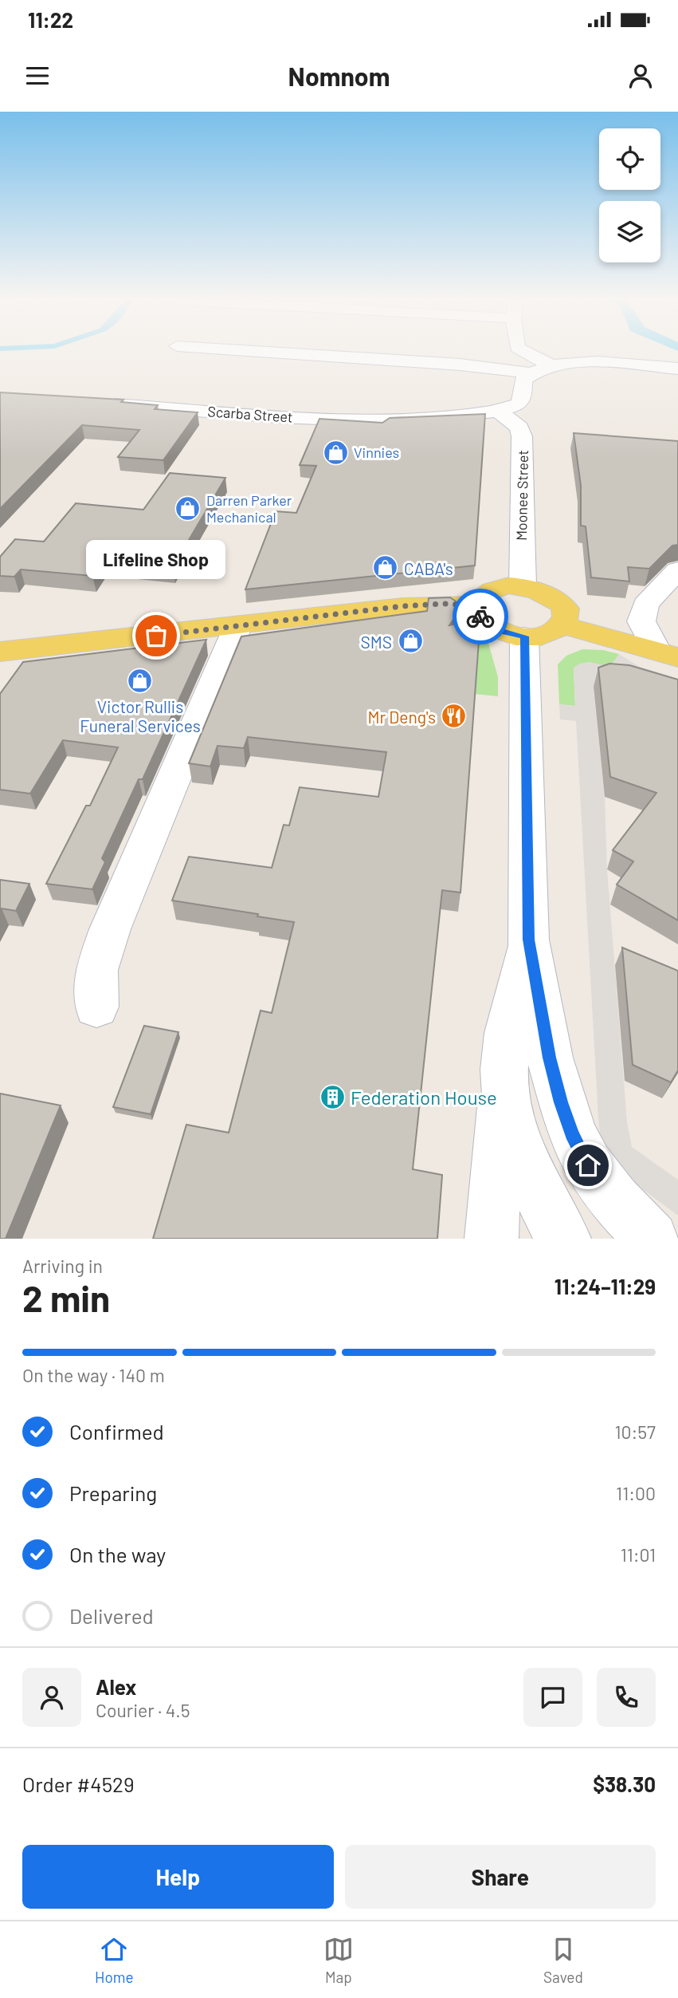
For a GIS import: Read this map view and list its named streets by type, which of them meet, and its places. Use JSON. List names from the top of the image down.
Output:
{
  "streets": {
    "street": ["Scarba Street", "Moonee Street"]
  },
  "crossings": [
    ["Scarba Street", "Moonee Street"]
  ],
  "places": {
    "shop": [
      "Vinnies",
      "Darren Parker Mechanical",
      "CABA's",
      "SMS",
      "Victor Rullis Funeral Services"
    ],
    "other": ["Lifeline Shop"],
    "restaurant": ["Mr Deng's"],
    "building": ["Federation House"]
  },
  "page": {
    "status": "11:22",
    "header": "Nomnom",
    "bubble": "Lifeline Shop",
    "heading": ["2 min", "Arriving in", "11:24–11:29"],
    "panel": [
      "Alex",
      "Courier · 4.5",
      "Order #4529",
      "$38.30"
    ],
    "bar": "On the way · 140 m",
    "list": [
      ["Confirmed", "10:57"],
      ["Preparing", "11:00"],
      ["On the way", "11:01"],
      "Delivered"
    ],
    "buttons": ["Help", "Share"],
    "tabs": ["Home", "Map", "Saved"]
  }
}
